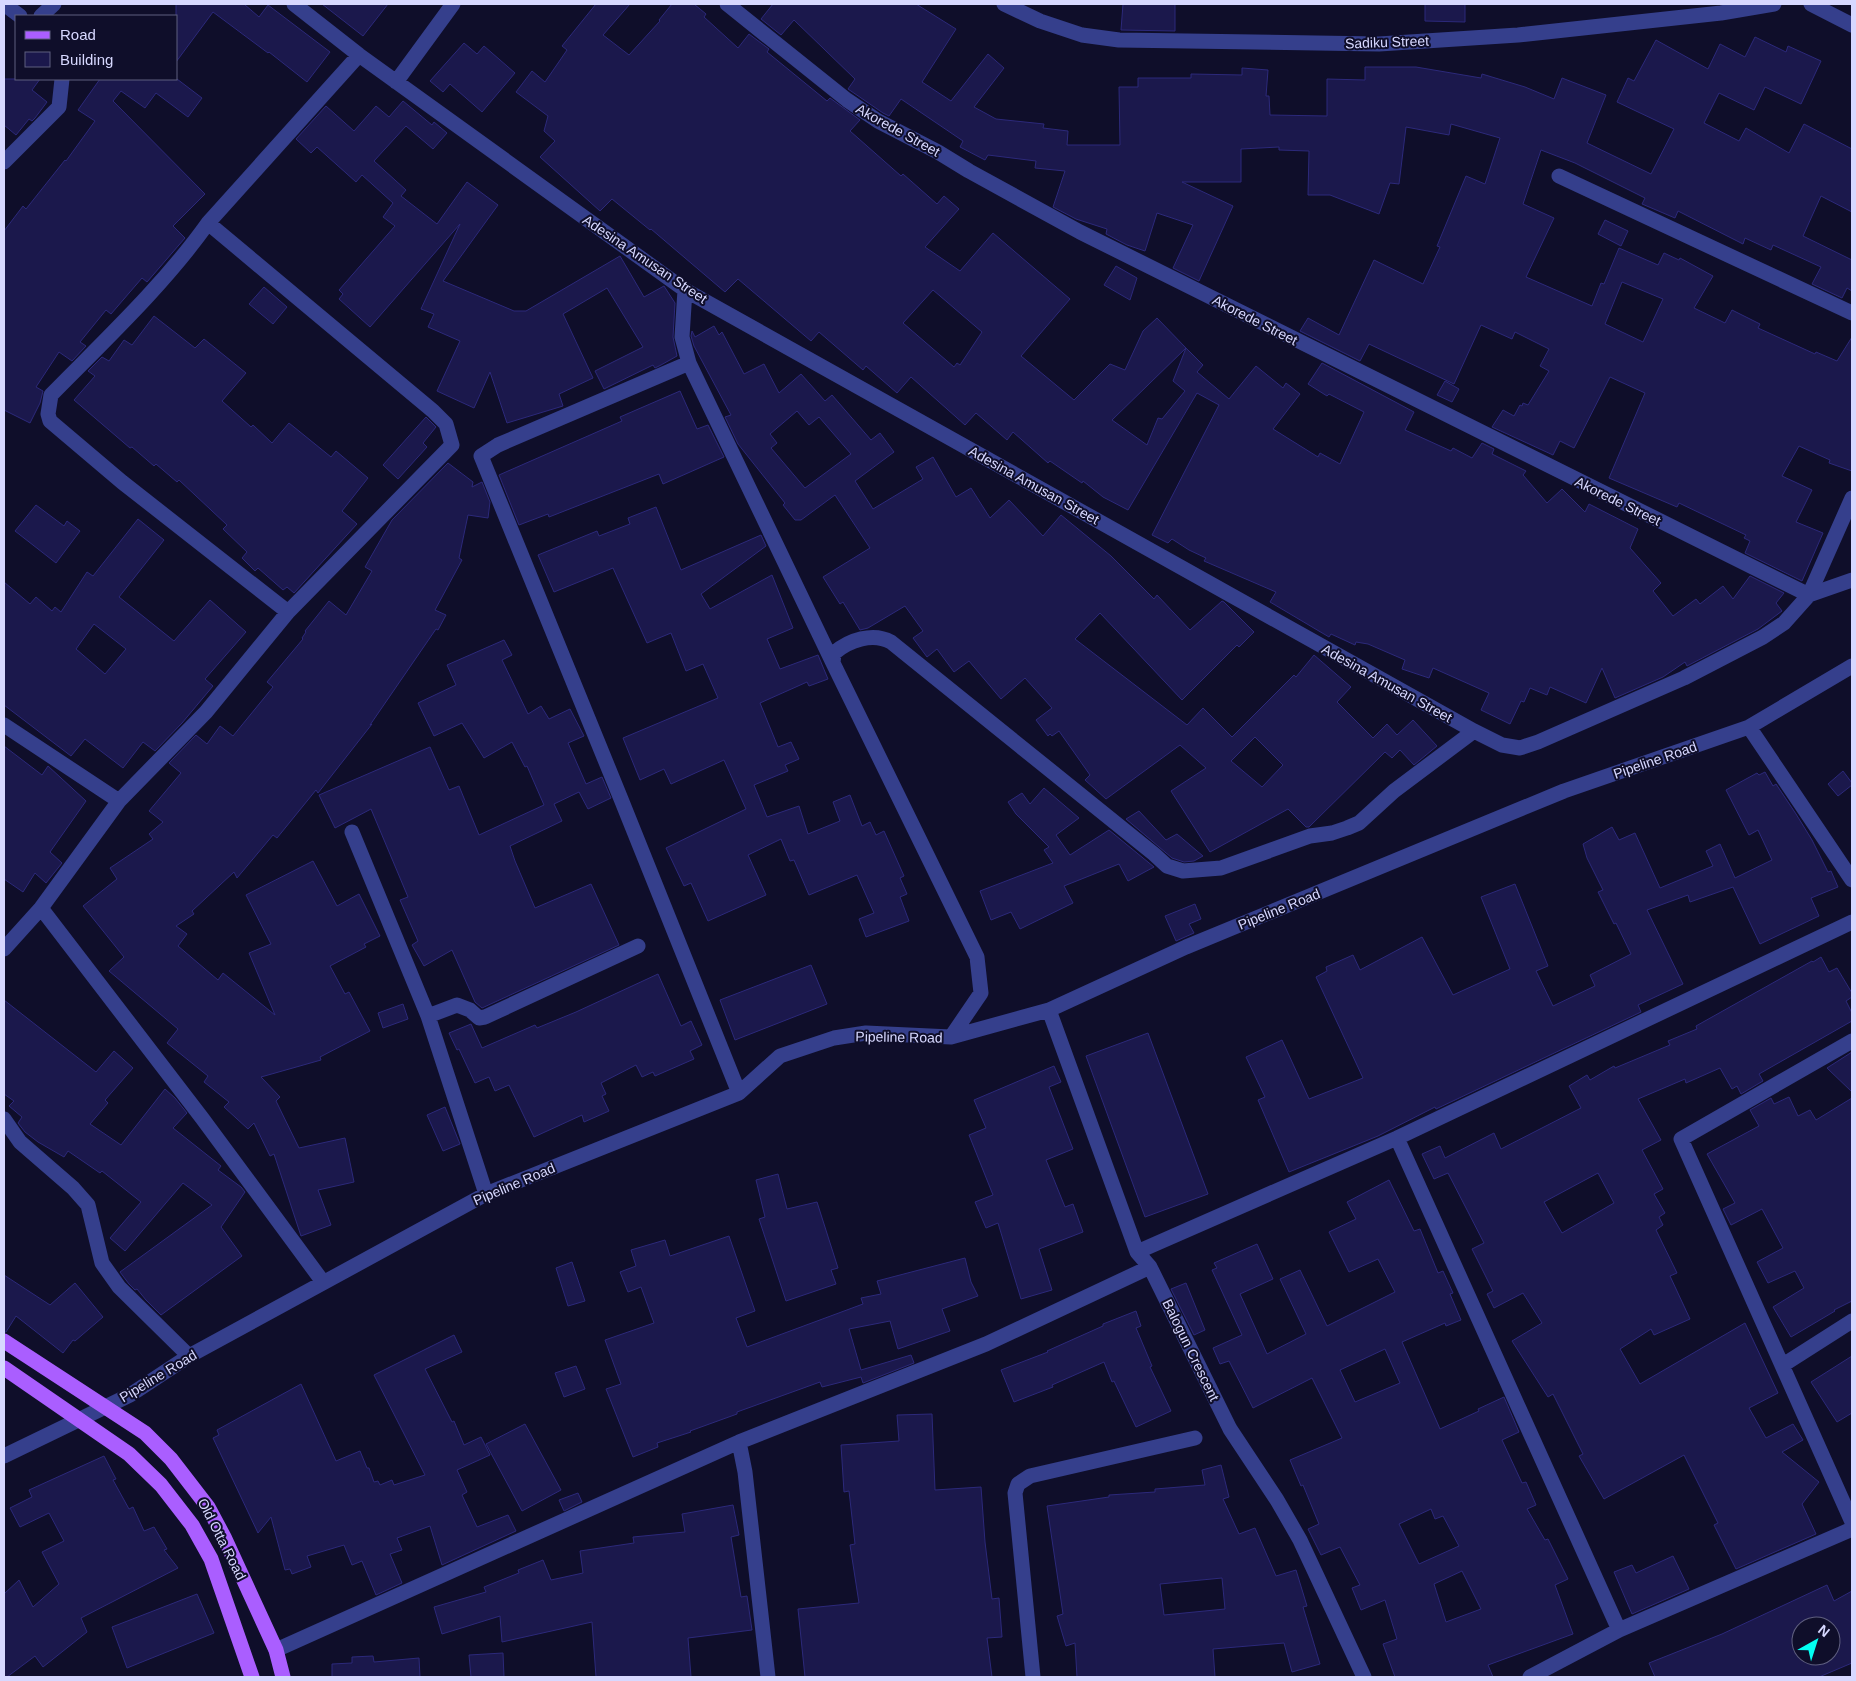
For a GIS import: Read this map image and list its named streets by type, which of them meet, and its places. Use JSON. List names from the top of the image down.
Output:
{
  "streets": {
    "main road": ["Old Otta Road"],
    "street": [
      "Sadiku Street",
      "Akorede Street",
      "Adesina Amusan Street",
      "Pipeline Road",
      "Balogun Crescent"
    ]
  },
  "crossings": [
    ["Akorede Street", "Adesina Amusan Street"],
    ["Pipeline Road", "Balogun Crescent"],
    ["Pipeline Road", "Old Otta Road"]
  ],
  "legend": ["Road", "Building"],
  "north": "top right"
}
